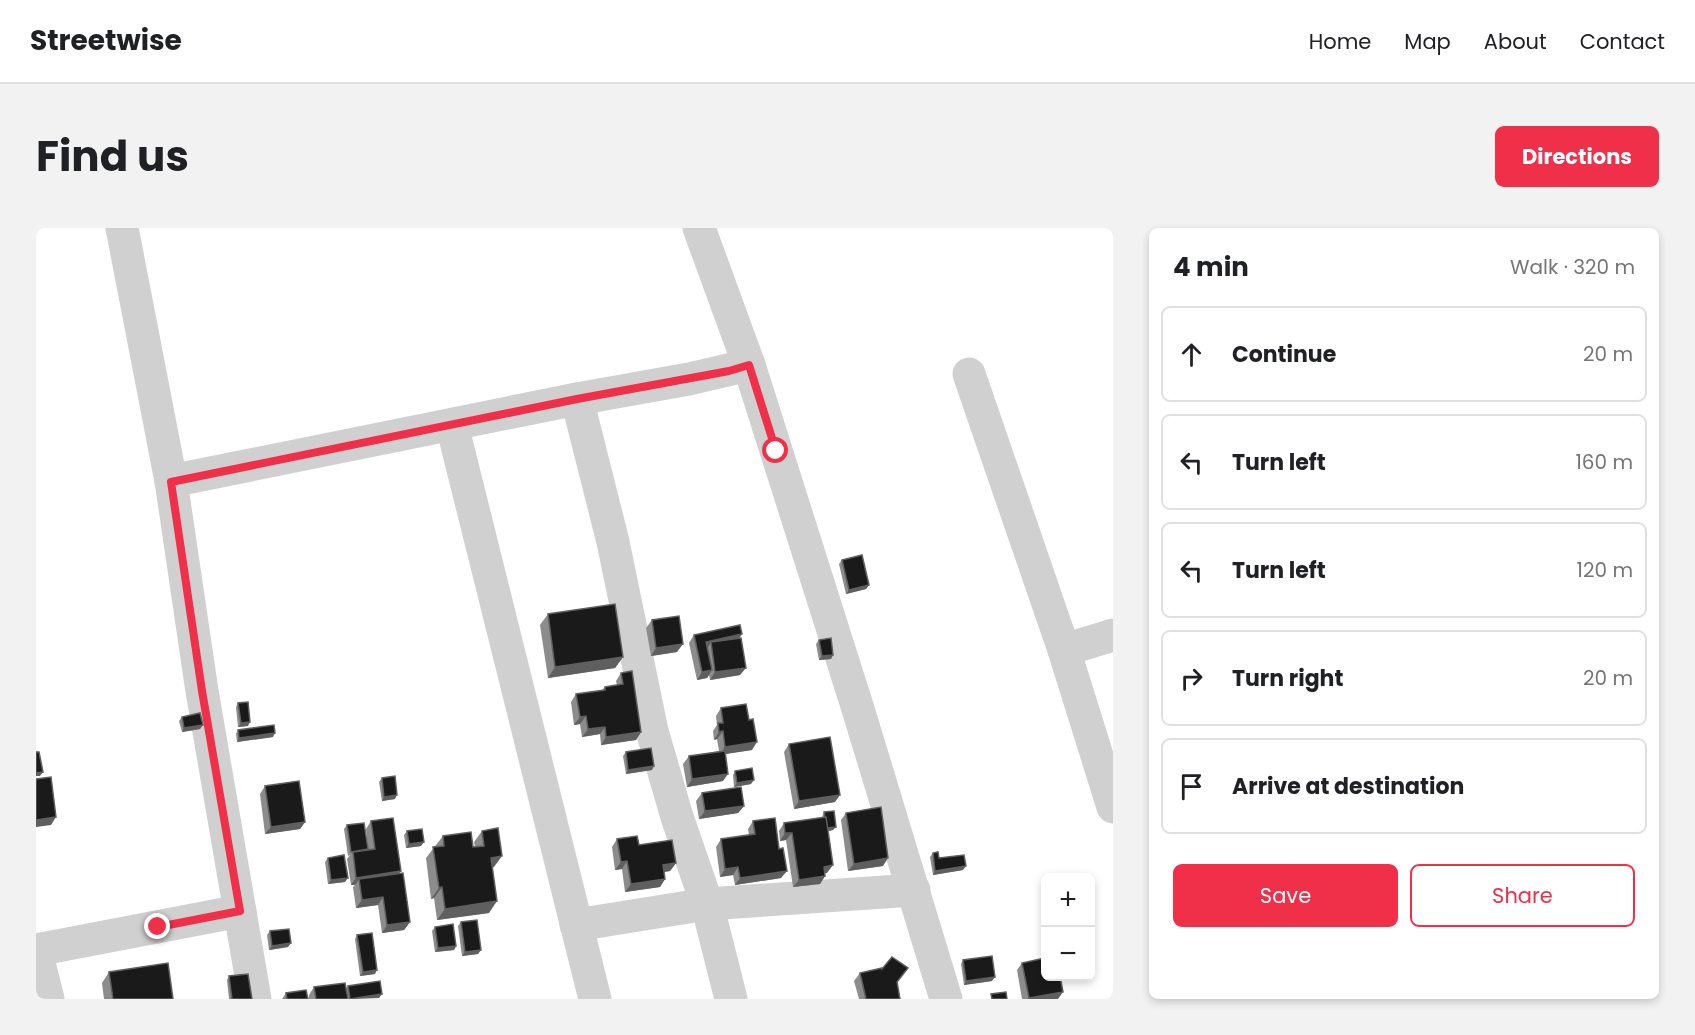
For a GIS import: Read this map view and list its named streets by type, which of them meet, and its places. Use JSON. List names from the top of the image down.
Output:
{
  "page": {
    "header": "Streetwise",
    "nav": [
      "Home",
      "Map",
      "About",
      "Contact"
    ],
    "title": "Find us",
    "buttons": [
      "Directions",
      ["Save", "Share"]
    ],
    "heading": ["4 min", "Walk · 320 m"],
    "list": [
      ["Continue", "20 m"],
      ["Turn left", "160 m"],
      ["Turn left", "120 m"],
      ["Turn right", "20 m"],
      "Arrive at destination"
    ],
    "map_buttons": ["+", "−"]
  }
}
